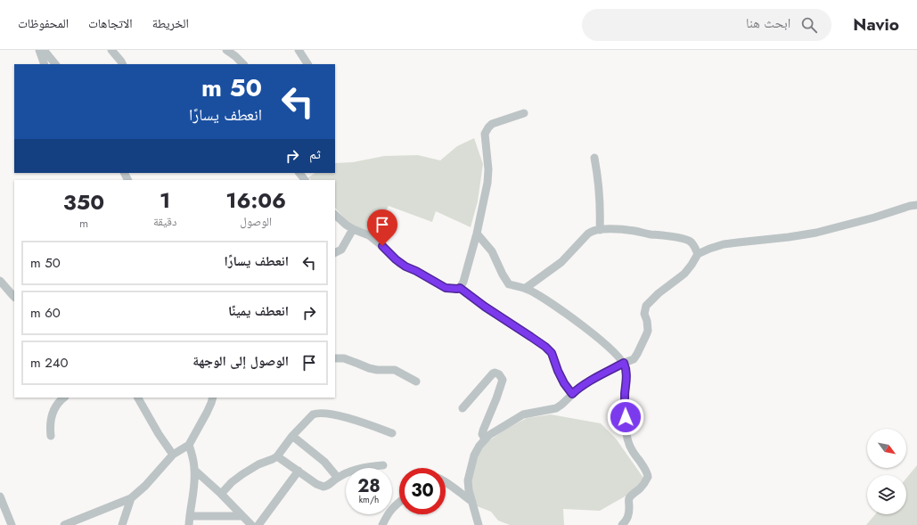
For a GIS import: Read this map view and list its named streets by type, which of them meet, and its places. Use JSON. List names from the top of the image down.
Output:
{
  "north": "bottom right",
  "page": {
    "header": "Navio",
    "search": "ابحث هنا",
    "nav": ["الخريطة", "الاتجاهات", "المحفوظات"],
    "turn": ["50 m", "انعطف يسارًا"],
    "then": "ثم",
    "eta": [
      "16:06",
      "الوصول",
      "1",
      "دقيقة",
      "350",
      "m"
    ],
    "list": [
      {
        "name": "انعطف يسارًا",
        "value": "50 m"
      },
      {
        "name": "انعطف يمينًا",
        "value": "60 m"
      },
      {
        "name": "الوصول إلى الوجهة",
        "value": "240 m"
      }
    ],
    "speed": "28 km/h",
    "limit": "30"
  }
}
